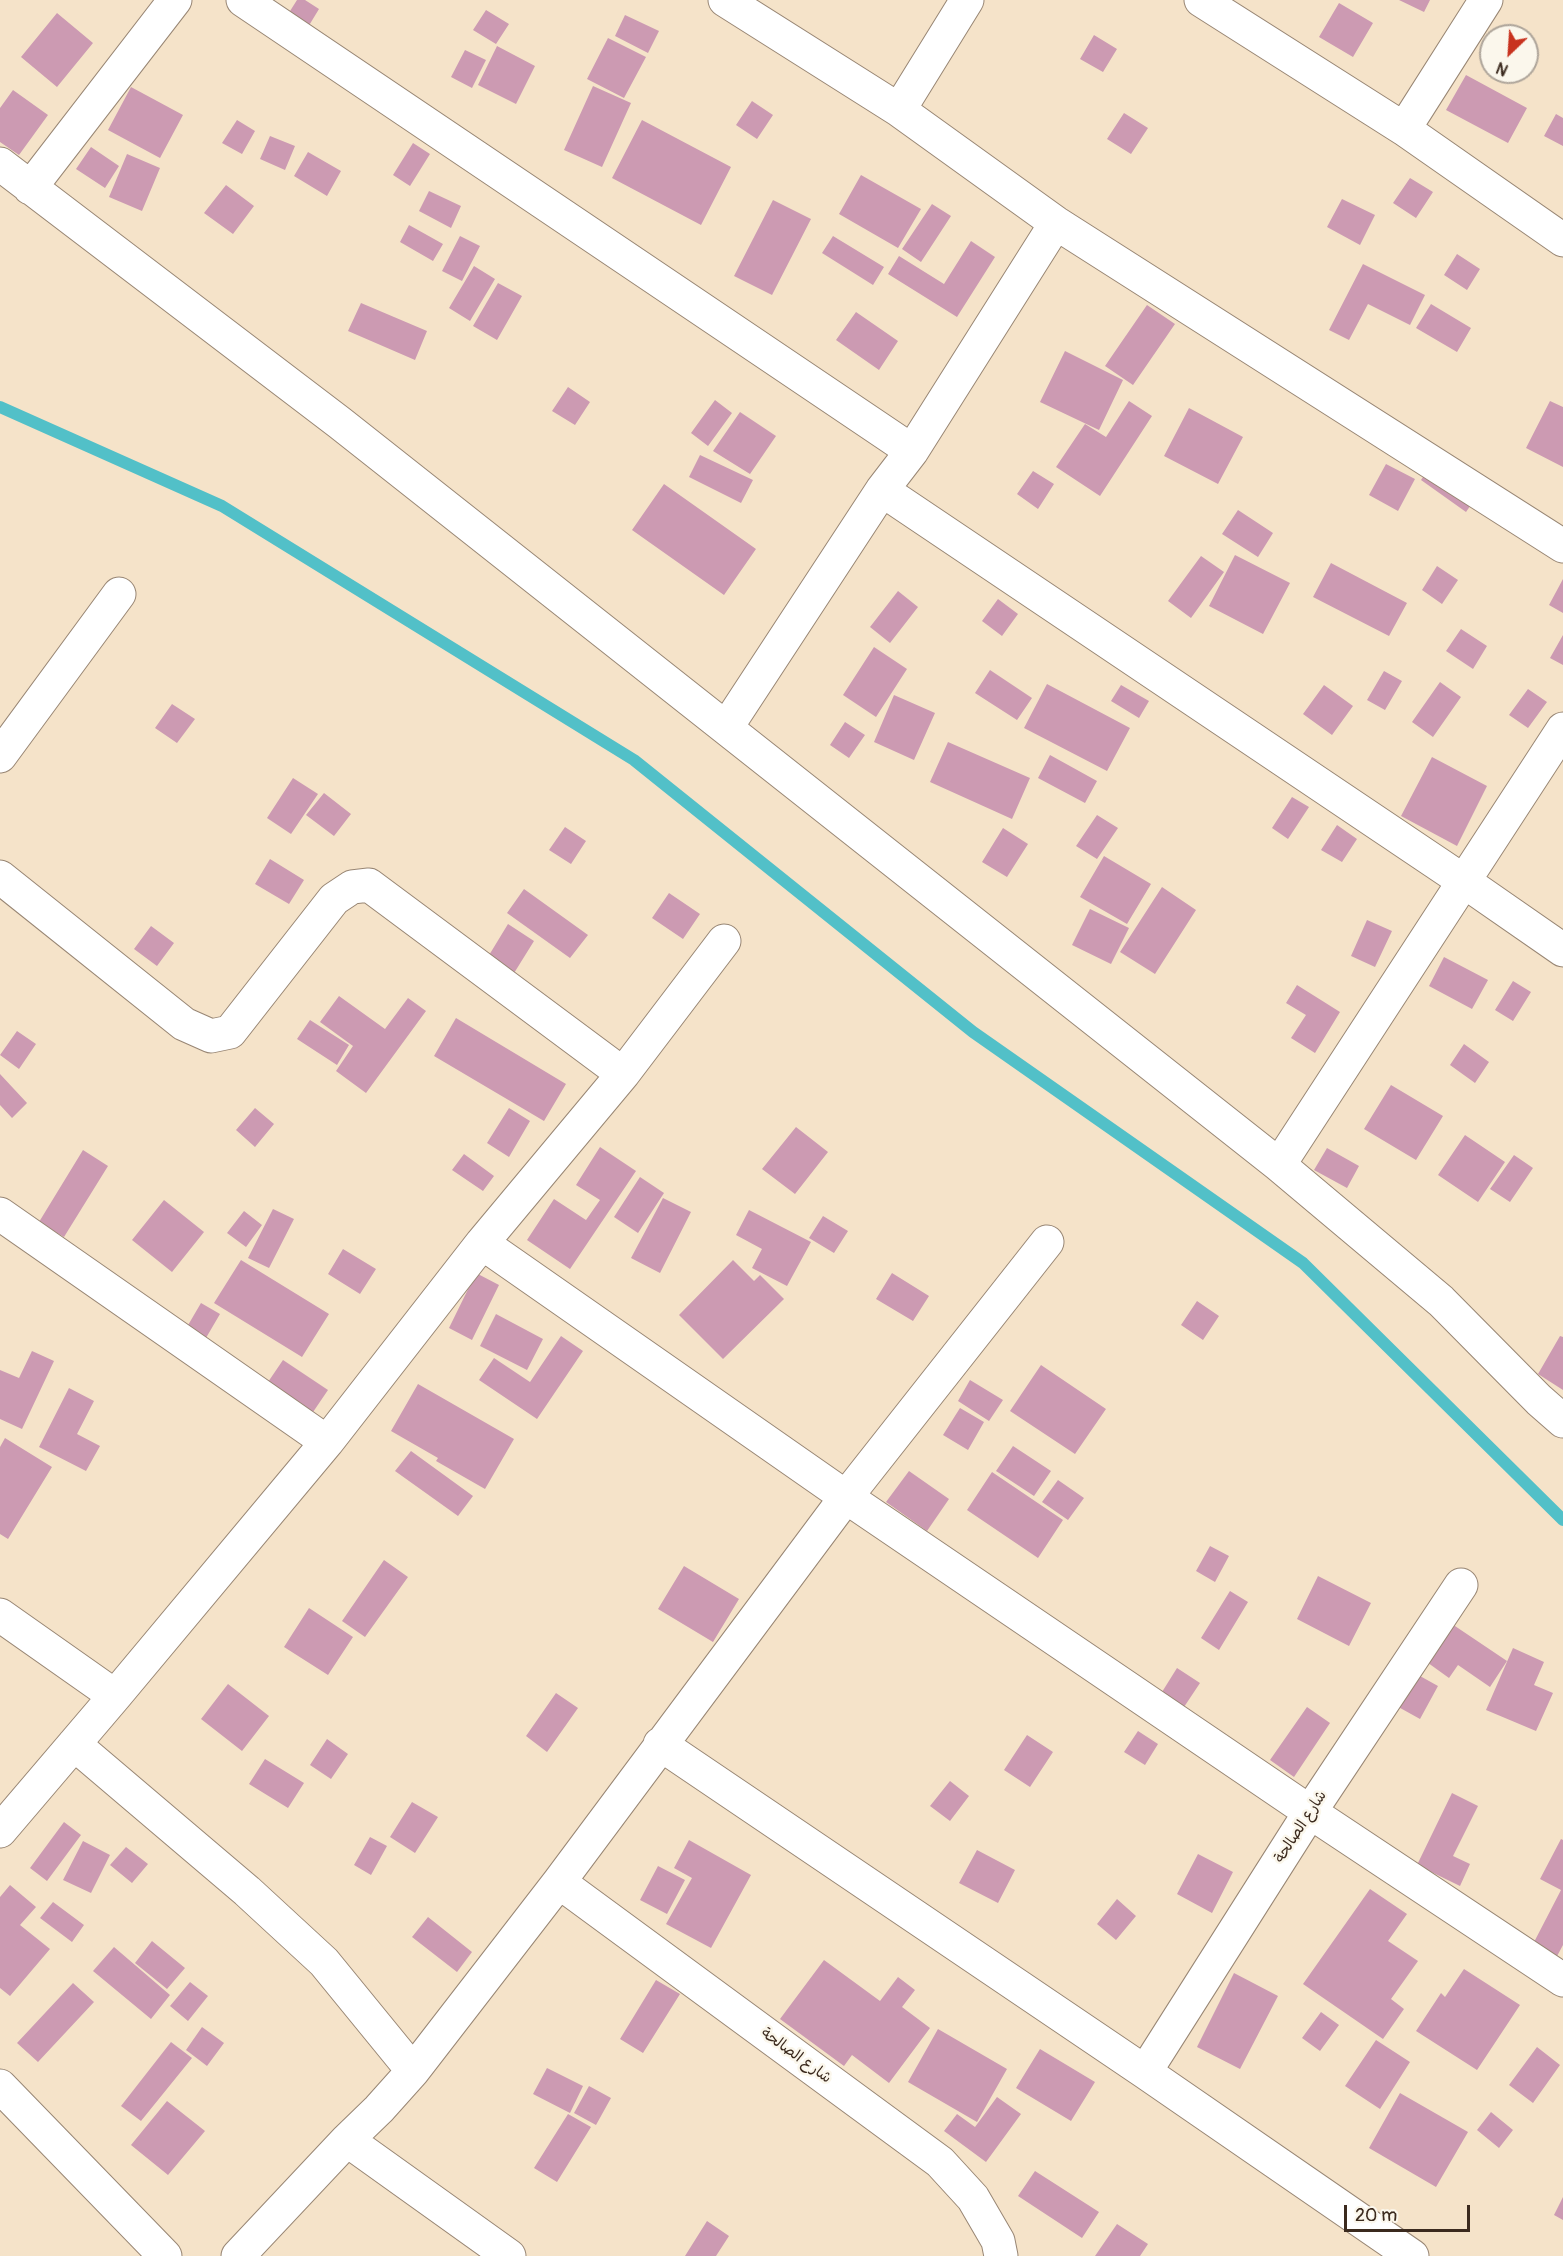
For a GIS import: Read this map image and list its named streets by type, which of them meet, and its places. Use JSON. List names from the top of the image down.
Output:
{
  "streets": {
    "street": ["شارع الصالحة"]
  },
  "scale_bar": "20 m",
  "north": "bottom left"
}
